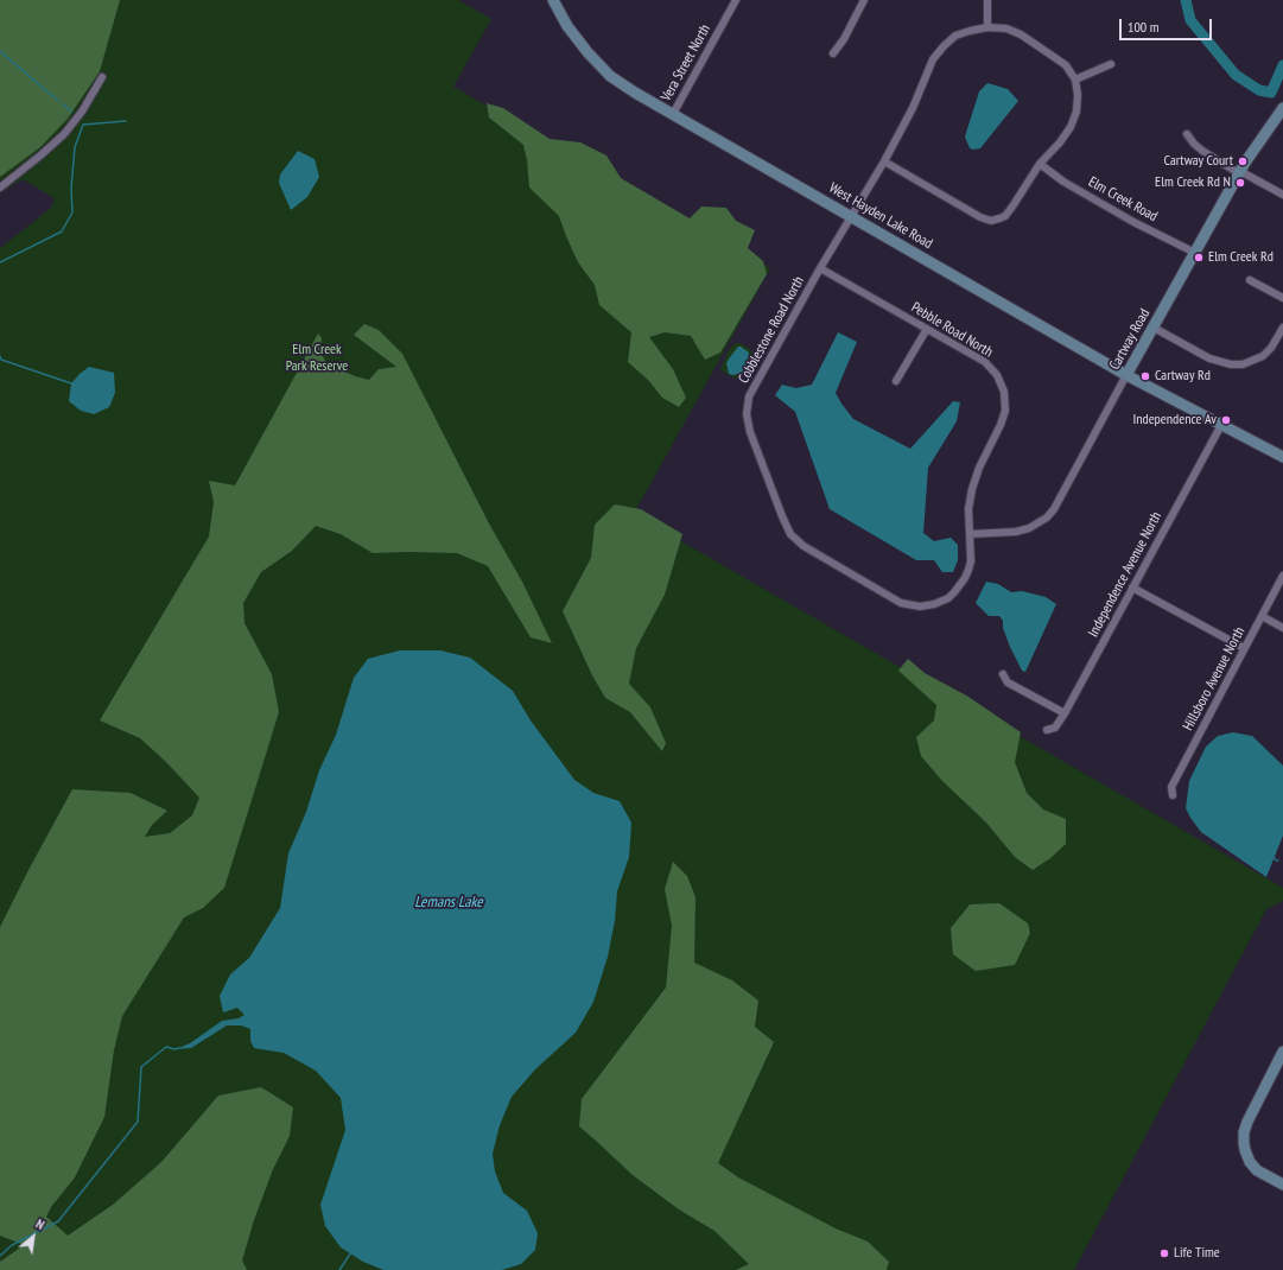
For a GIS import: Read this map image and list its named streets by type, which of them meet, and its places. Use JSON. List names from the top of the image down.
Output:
{
  "streets": {
    "main road": ["West Hayden Lake Road", "Cartway Road"],
    "street": [
      "Vera Street North",
      "Elm Creek Road",
      "Cobblestone Road North",
      "Pebble Road North",
      "Independence Avenue North",
      "Hillsboro Avenue North"
    ]
  },
  "crossings": [
    ["Vera Street North", "West Hayden Lake Road"],
    ["Elm Creek Road", "Cartway Road"],
    ["West Hayden Lake Road", "Cobblestone Road North"],
    ["West Hayden Lake Road", "Cartway Road"],
    ["West Hayden Lake Road", "Independence Avenue North"],
    ["Cobblestone Road North", "Pebble Road North"],
    ["Cobblestone Road North", "Cartway Road"],
    ["Pebble Road North", "Cartway Road"]
  ],
  "water": ["Lemans Lake"],
  "parks": ["Elm Creek Park Reserve"],
  "places": [
    "Cartway Court",
    "Elm Creek Rd N",
    "Elm Creek Rd",
    "Cartway Rd",
    "Independence Av",
    "Life Time"
  ],
  "scale_bar": "100 m",
  "north": "top right"
}
